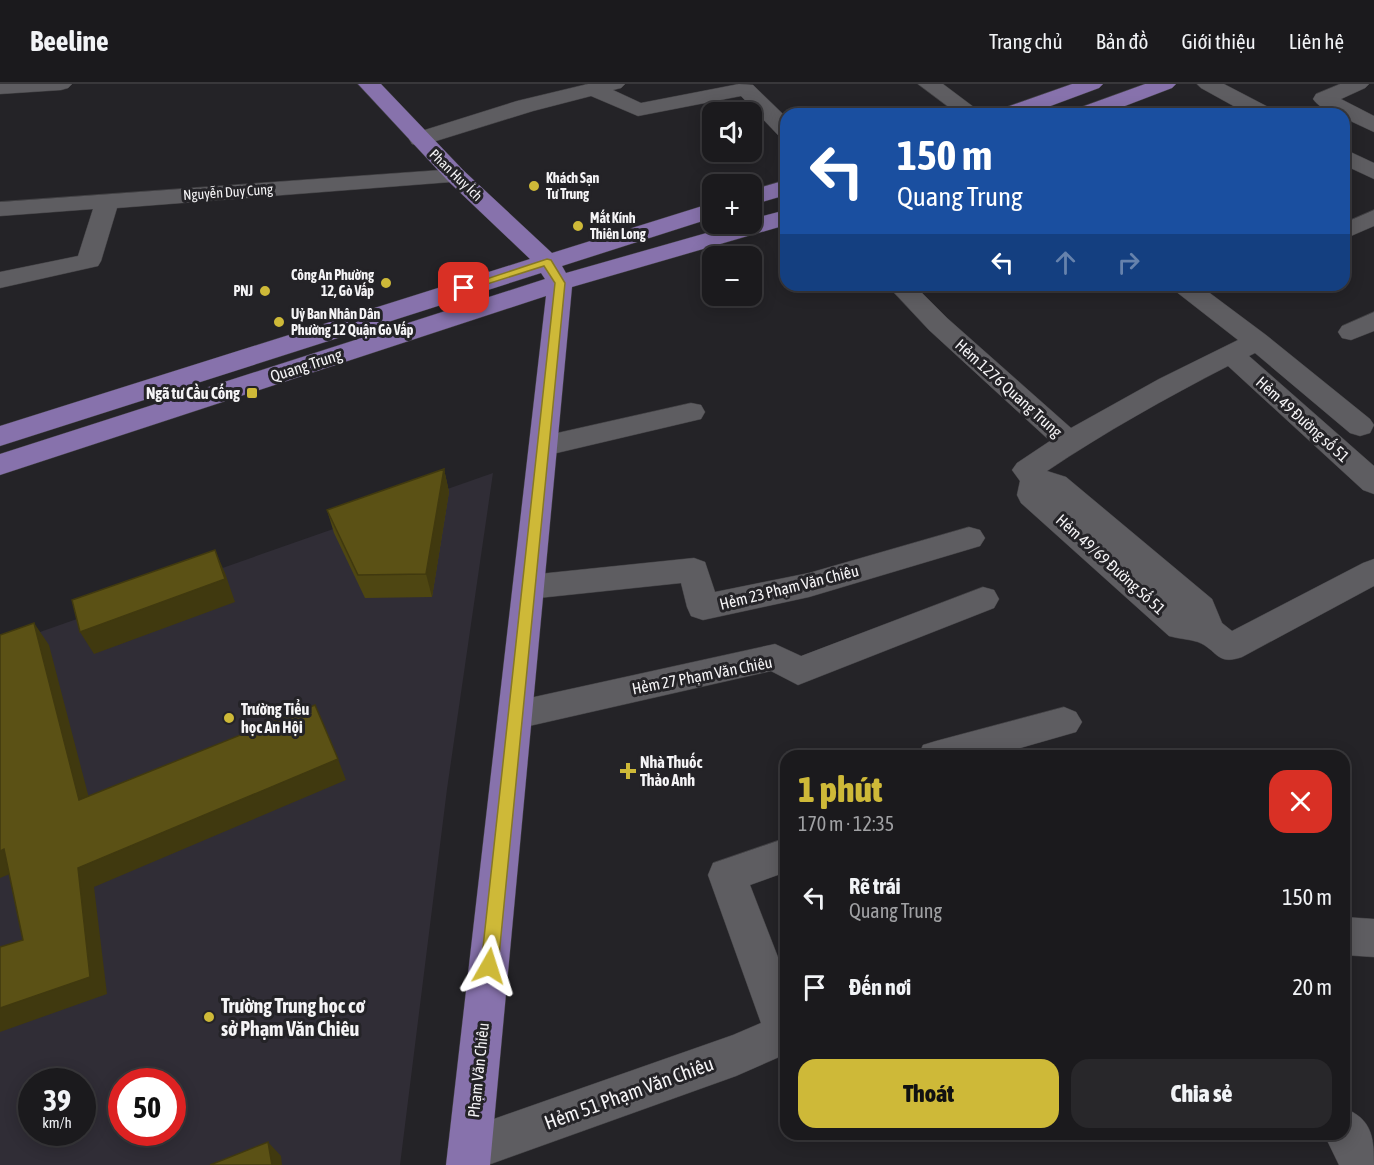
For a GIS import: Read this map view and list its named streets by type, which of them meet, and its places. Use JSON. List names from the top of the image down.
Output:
{
  "streets": {
    "main road": ["Phan Huy Ích", "Quang Trung", "Phạm Văn Chiêu"],
    "street": [
      "Nguyễn Duy Cung",
      "Hẻm 1276 Quang Trung",
      "Hẻm 49 Đường số 51",
      "Hẻm 49/69 Đường Số 51",
      "Hẻm 23 Phạm Văn Chiêu",
      "Hẻm 27 Phạm Văn Chiêu",
      "Hẻm 51 Phạm Văn Chiêu"
    ]
  },
  "crossings": [
    ["Phan Huy Ích", "Nguyễn Duy Cung"],
    ["Phan Huy Ích", "Quang Trung"],
    ["Phan Huy Ích", "Phạm Văn Chiêu"],
    ["Quang Trung", "Phạm Văn Chiêu"],
    ["Hẻm 1276 Quang Trung", "Hẻm 49 Đường số 51"],
    ["Hẻm 1276 Quang Trung", "Hẻm 49/69 Đường Số 51"],
    ["Hẻm 23 Phạm Văn Chiêu", "Phạm Văn Chiêu"],
    ["Hẻm 27 Phạm Văn Chiêu", "Phạm Văn Chiêu"],
    ["Phạm Văn Chiêu", "Hẻm 51 Phạm Văn Chiêu"]
  ],
  "places": {
    "other": [
      "Khách Sạn Tư Trung",
      "Mắt Kính Thiên Long",
      "Công An Phường 12, Gò Vấp",
      "PNJ",
      "Uỷ Ban Nhân Dân Phường 12 Quận Gò Vấp",
      "Trường Tiểu học An Hội",
      "Trường Trung học cơ sở Phạm Văn Chiêu"
    ],
    "transit": ["Ngã tư Cầu Cống"],
    "health": ["Nhà Thuốc Thảo Anh"]
  },
  "page": {
    "header": "Beeline",
    "nav": [
      "Trang chủ",
      "Bản đồ",
      "Giới thiệu",
      "Liên hệ"
    ],
    "map_buttons": ["+", "−"],
    "turn": ["150 m", "Quang Trung"],
    "heading": ["1 phút", "170 m · 12:35"],
    "list": [
      {
        "name": "Rẽ trái",
        "note": "Quang Trung",
        "value": "150 m"
      },
      {
        "name": "Đến nơi",
        "value": "20 m"
      }
    ],
    "buttons": ["Thoát", "Chia sẻ"],
    "speed": "39 km/h",
    "limit": "50"
  }
}
